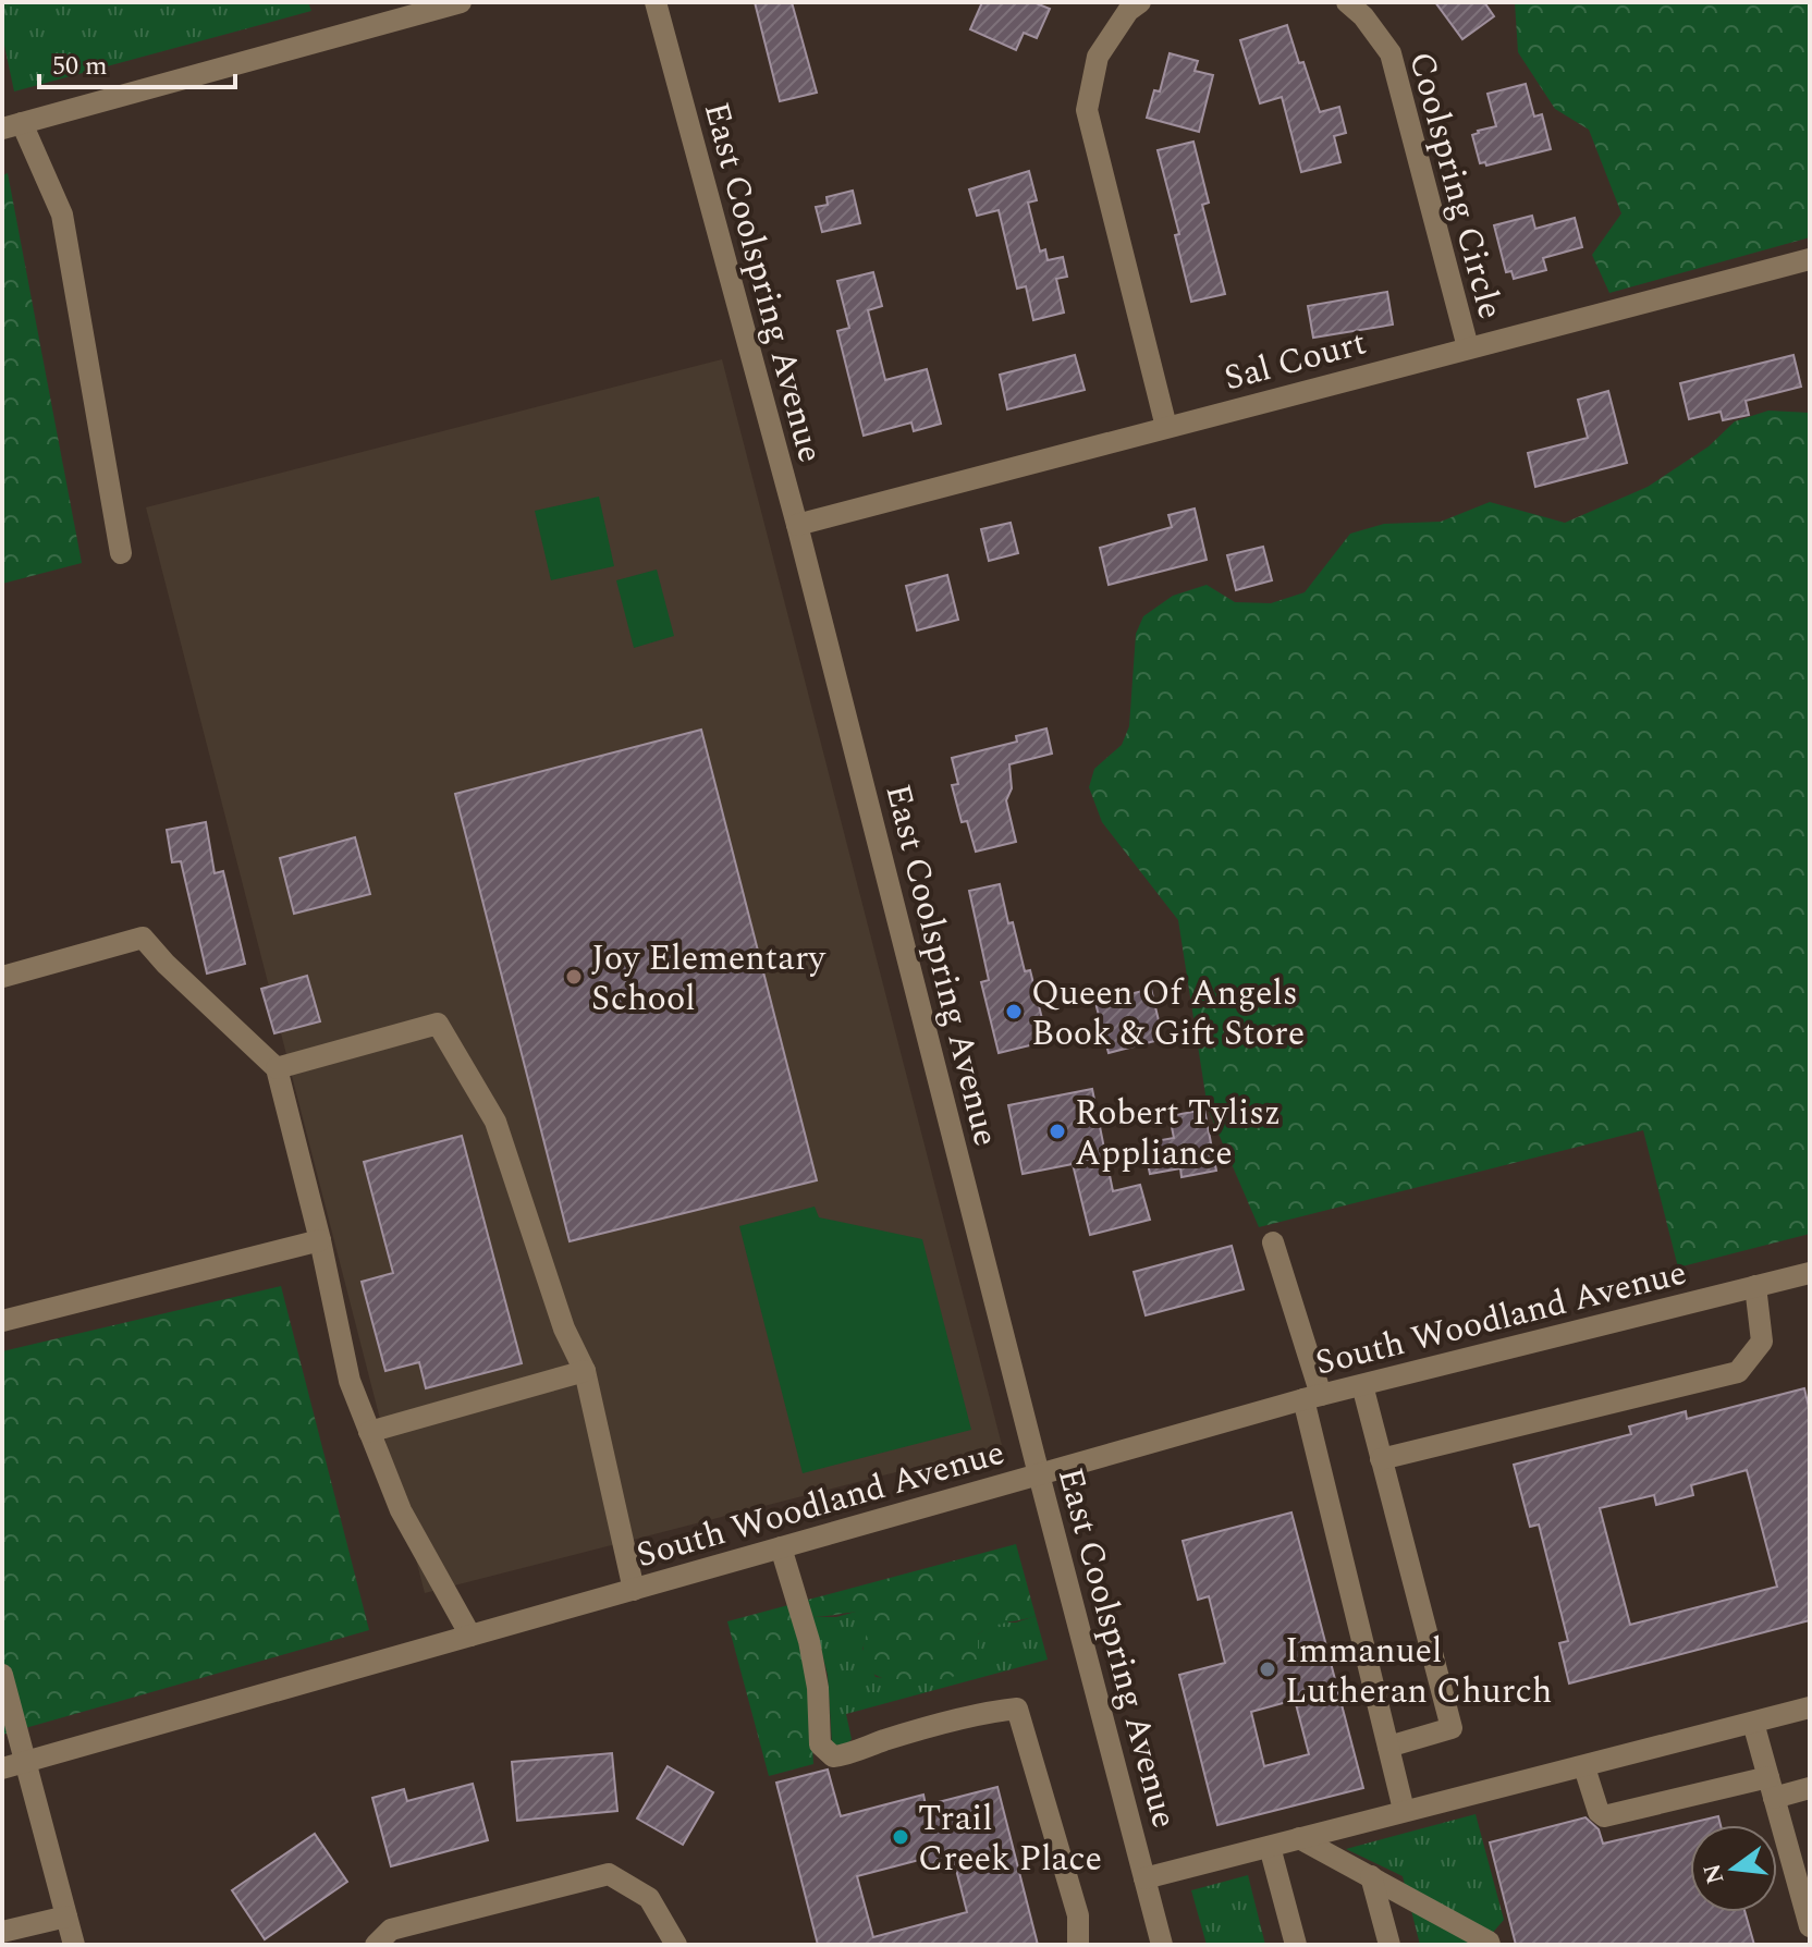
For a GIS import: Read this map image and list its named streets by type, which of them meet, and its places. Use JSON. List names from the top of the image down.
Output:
{
  "streets": {
    "street": [
      "Coolspring Circle",
      "East Coolspring Avenue",
      "Sal Court",
      "South Woodland Avenue"
    ]
  },
  "crossings": [
    ["Coolspring Circle", "Sal Court"],
    ["East Coolspring Avenue", "Sal Court"],
    ["East Coolspring Avenue", "South Woodland Avenue"]
  ],
  "places": [
    "Joy Elementary School",
    "Queen Of Angels Book & Gift Store",
    "Robert Tylisz Appliance",
    "Immanuel Lutheran Church",
    "Trail Creek Place"
  ],
  "scale_bar": "50 m",
  "north": "left"
}
